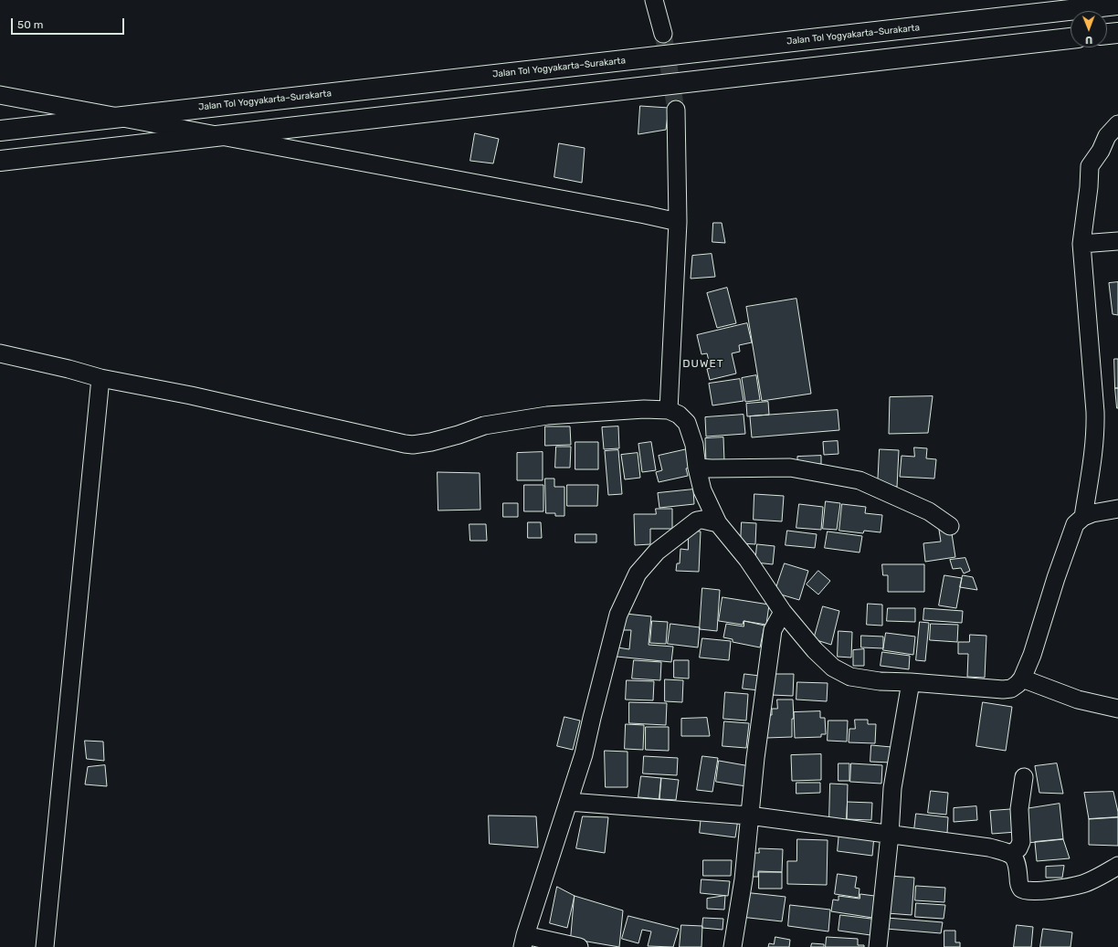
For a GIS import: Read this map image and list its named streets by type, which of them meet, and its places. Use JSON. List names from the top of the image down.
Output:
{
  "streets": {
    "highway": ["Jalan Tol Yogyakarta–Surakarta"]
  },
  "districts": ["DUWET"],
  "scale_bar": "50 m",
  "north": "bottom"
}
